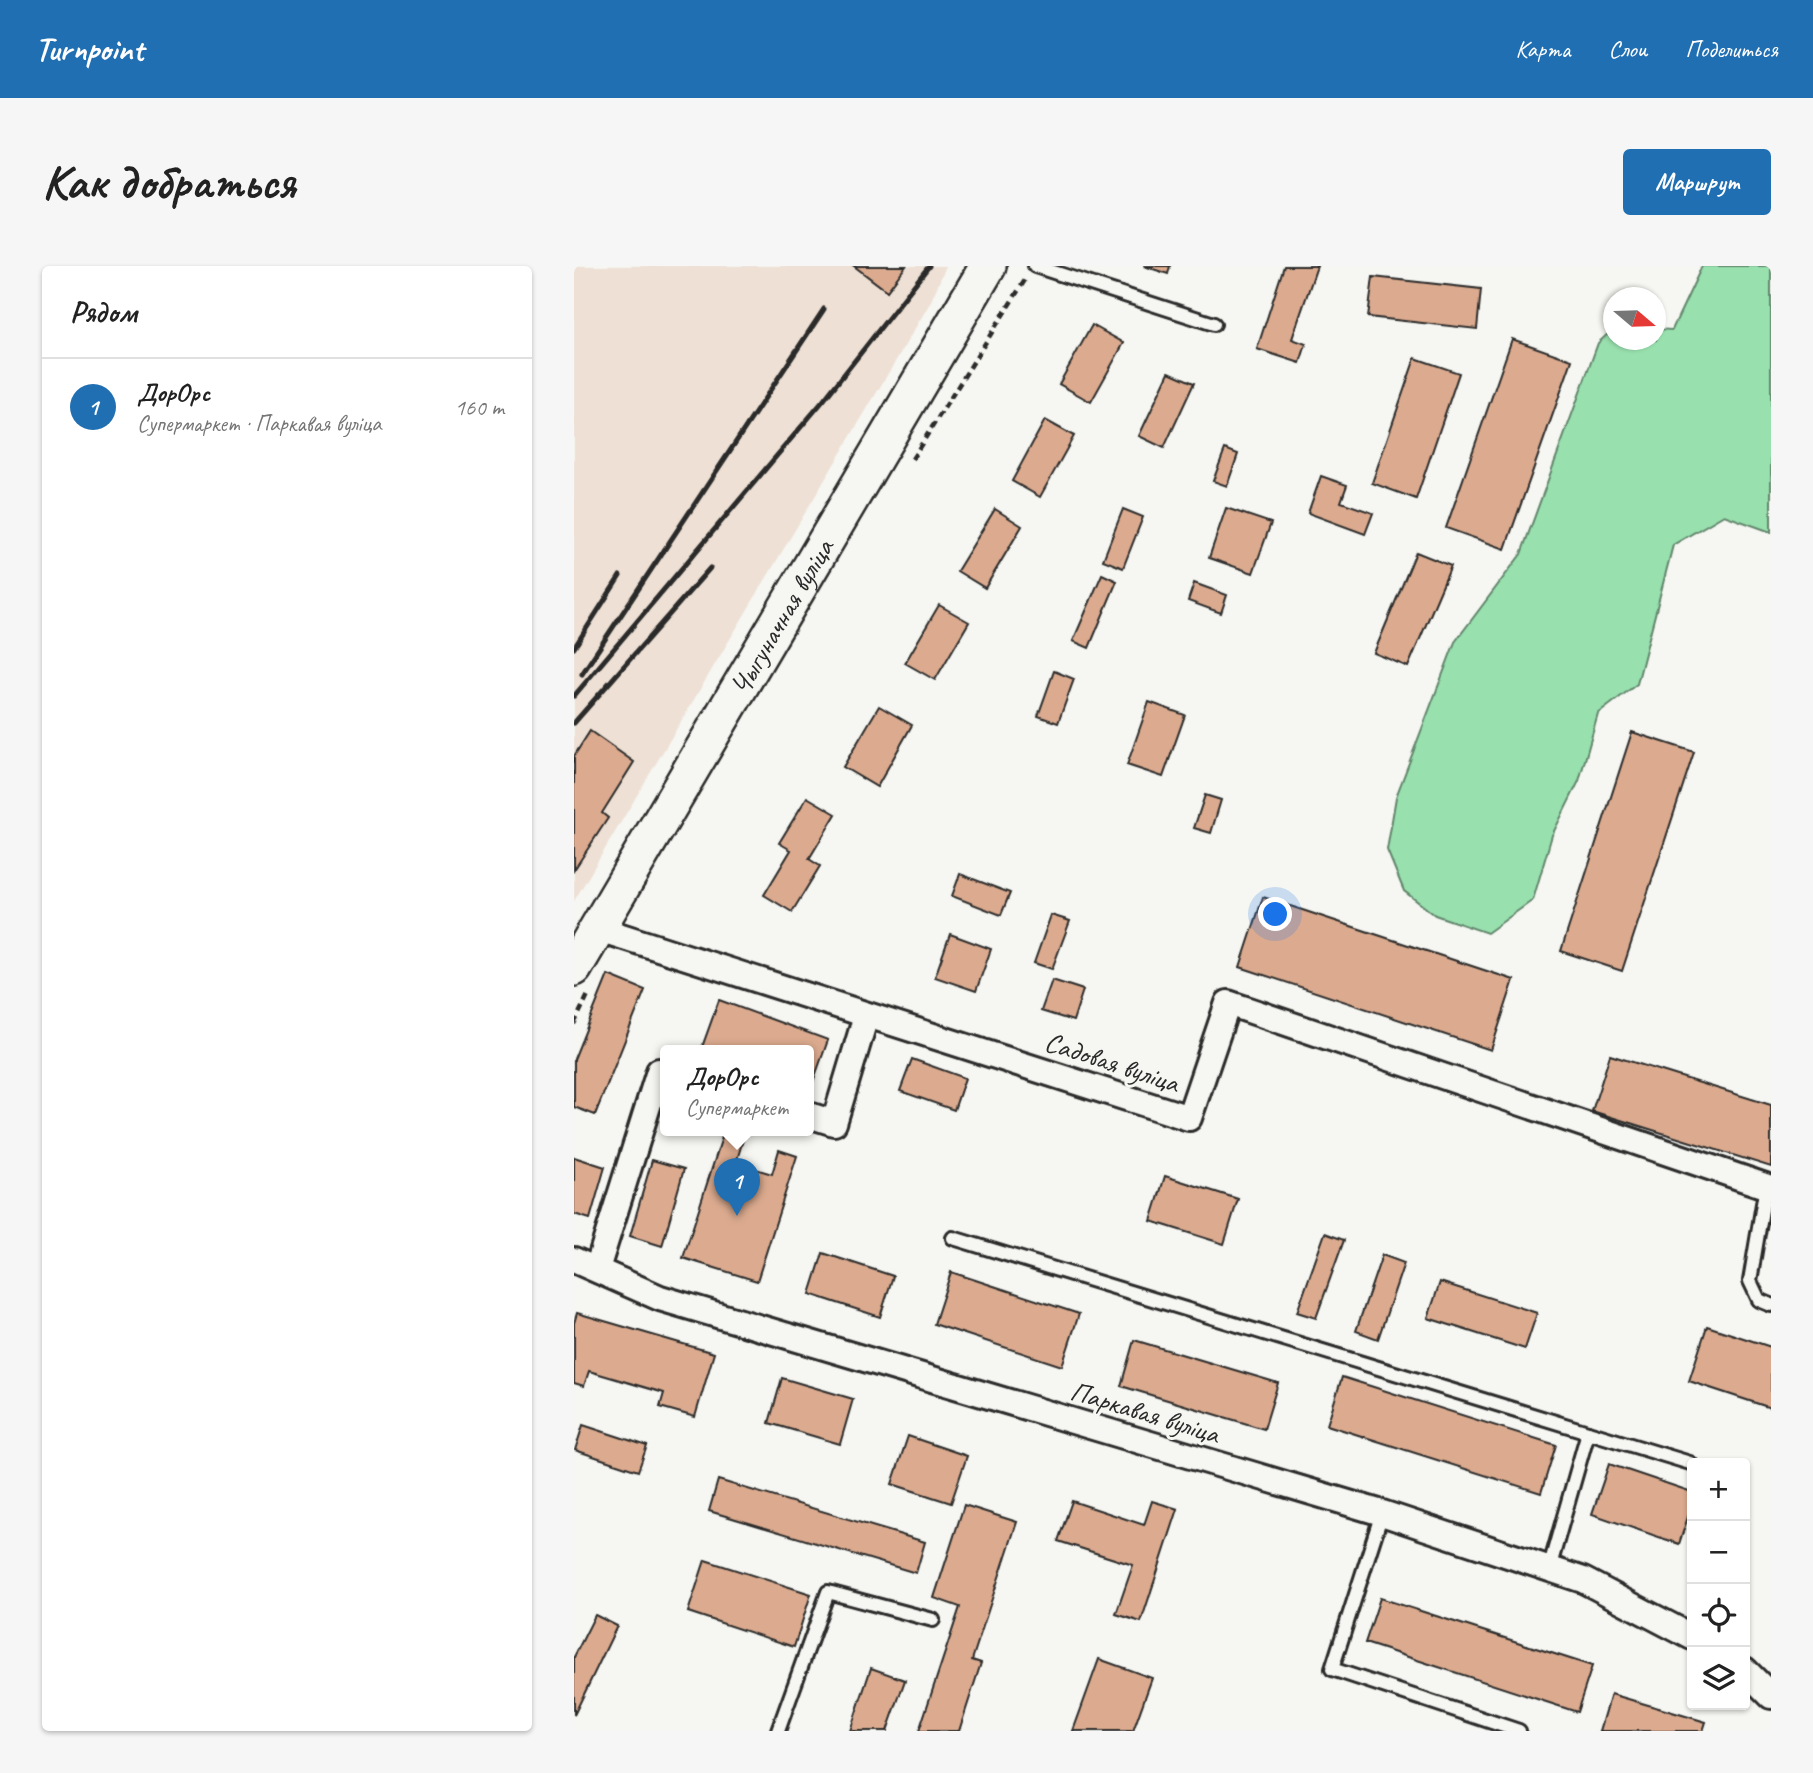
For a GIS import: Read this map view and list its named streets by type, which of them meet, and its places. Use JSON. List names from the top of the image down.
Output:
{
  "streets": {
    "main road": ["Чыгуначная вуліца"],
    "street": ["Садовая вуліца", "Паркавая вуліца"]
  },
  "crossings": [
    ["Чыгуначная вуліца", "Садовая вуліца"]
  ],
  "north": "right",
  "page": {
    "header": "Turnpoint",
    "nav": ["Карта", "Слои", "Поделиться"],
    "buttons": "Маршрут",
    "title": "Как добраться",
    "heading": "Рядом",
    "list": [
      {
        "mark": "1",
        "name": "ДорОрс",
        "note": "Супермаркет · Паркавая вуліца",
        "value": "160 m"
      }
    ],
    "popup": ["ДорОрс", "Супермаркет"],
    "pins": "1",
    "map_buttons": ["+", "−"]
  }
}
